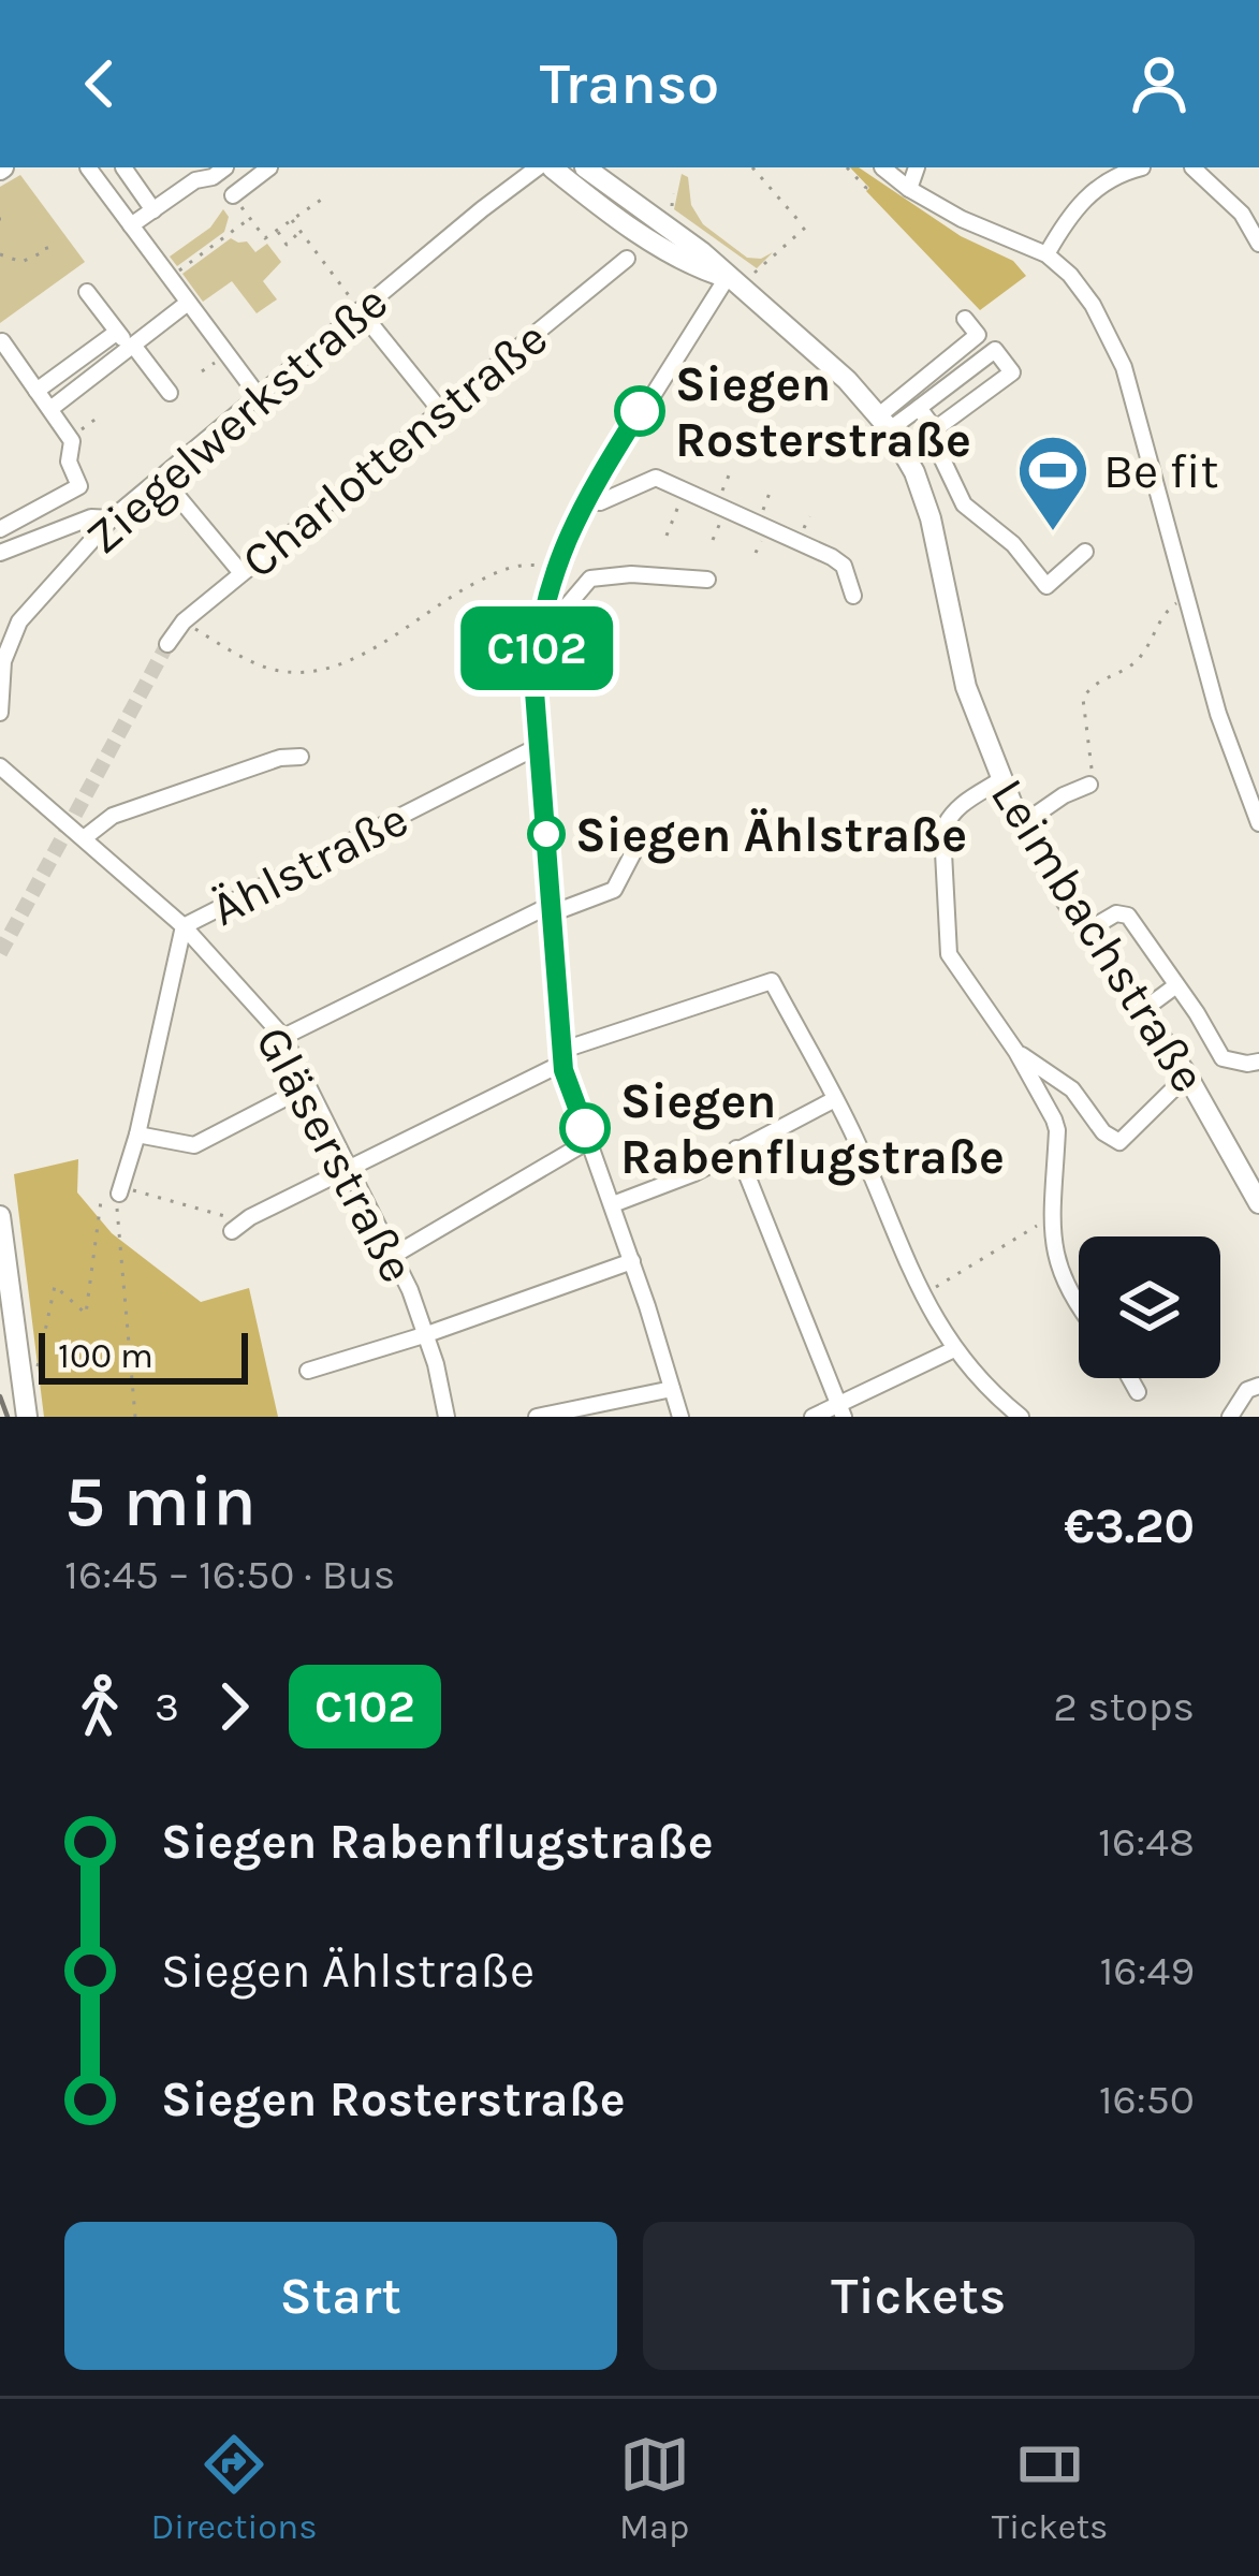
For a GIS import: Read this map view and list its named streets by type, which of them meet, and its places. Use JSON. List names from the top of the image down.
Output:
{
  "streets": {
    "main road": ["Leimbachstraße"],
    "street": [
      "Ziegelwerkstraße",
      "Charlottenstraße",
      "Ählstraße",
      "Gläserstraße"
    ]
  },
  "crossings": [
    ["Ählstraße", "Gläserstraße"]
  ],
  "places": {
    "other": ["Siegen Rosterstraße", "Siegen Ählstraße", "Siegen Rabenflugstraße"],
    "sports": ["Be fit"]
  },
  "lines": ["bus line C102"],
  "scale_bar": "100 m",
  "page": {
    "header": "Transo",
    "on_map": "C102",
    "scale": "100 m",
    "heading": ["5 min", "16:45 – 16:50 · Bus", "€3.20"],
    "legs": ["3", "C102", "2 stops"],
    "list": [
      {
        "name": "Siegen Rabenflugstraße",
        "value": "16:48"
      },
      {
        "name": "Siegen Ählstraße",
        "value": "16:49"
      },
      {
        "name": "Siegen Rosterstraße",
        "value": "16:50"
      }
    ],
    "buttons": ["Start", "Tickets"],
    "tabs": ["Directions", "Map", "Tickets"]
  }
}
